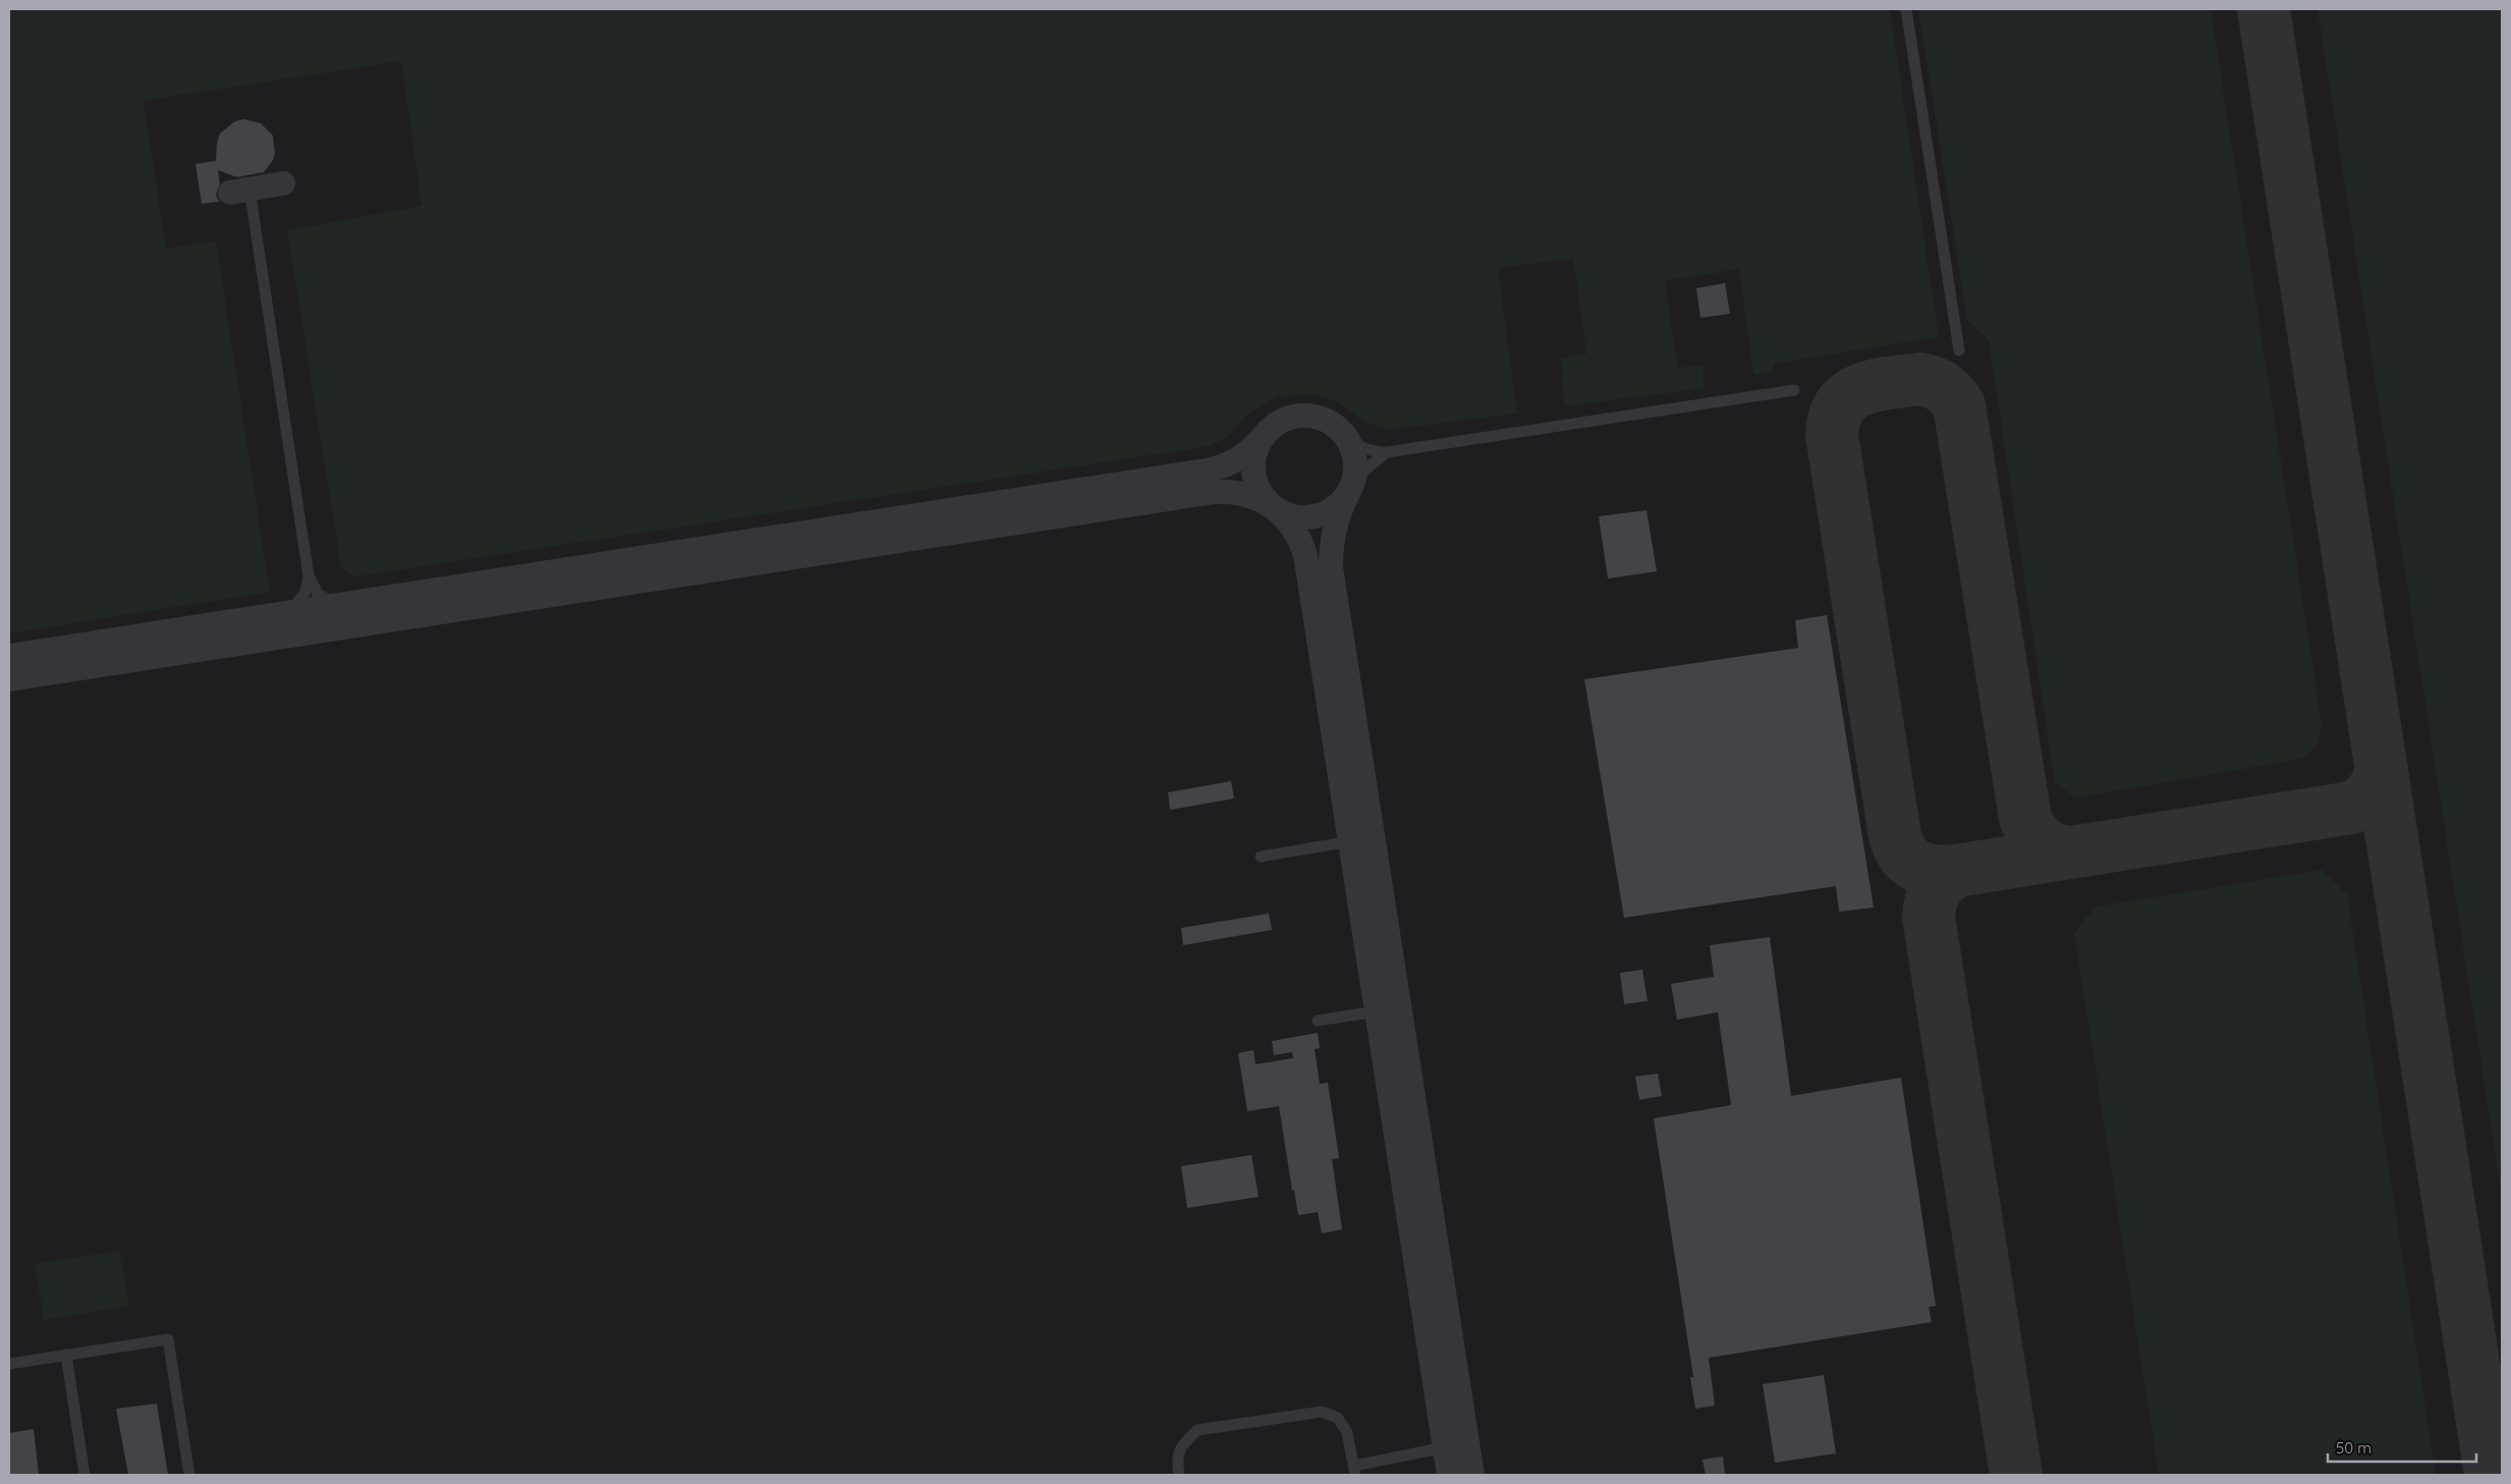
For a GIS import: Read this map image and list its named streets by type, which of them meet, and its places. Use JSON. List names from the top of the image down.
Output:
{
  "scale_bar": "50 m"
}
